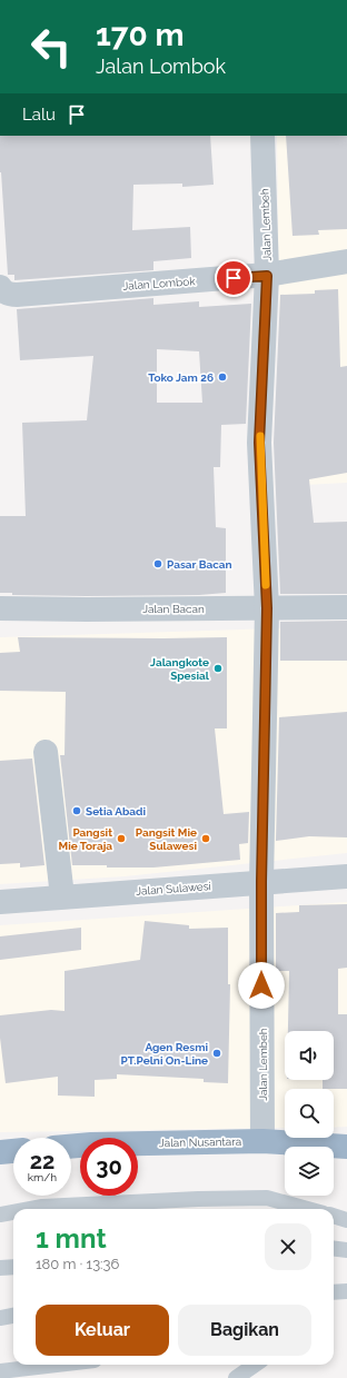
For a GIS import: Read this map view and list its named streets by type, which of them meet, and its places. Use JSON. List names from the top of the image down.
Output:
{
  "streets": {
    "highway": ["Jalan Nusantara"],
    "street": [
      "Jalan Lembeh",
      "Jalan Lombok",
      "Jalan Bacan",
      "Jalan Sulawesi"
    ]
  },
  "crossings": [
    ["Jalan Lembeh", "Jalan Lombok"],
    ["Jalan Lembeh", "Jalan Bacan"],
    ["Jalan Lembeh", "Jalan Sulawesi"],
    ["Jalan Lembeh", "Jalan Nusantara"]
  ],
  "places": [
    "Toko Jam 26",
    "Pasar Bacan",
    "Jalangkote Spesial",
    "Setia Abadi",
    "Pangsit Mie Toraja",
    "Pangsit Mie Sulawesi",
    "Agen Resmi PT.Pelni On-Line"
  ],
  "page": {
    "turn": ["170 m", "Jalan Lombok"],
    "then": "Lalu",
    "speed": "22 km/h",
    "limit": "30",
    "heading": ["1 mnt", "180 m · 13:36"],
    "buttons": ["Keluar", "Bagikan"]
  }
}
